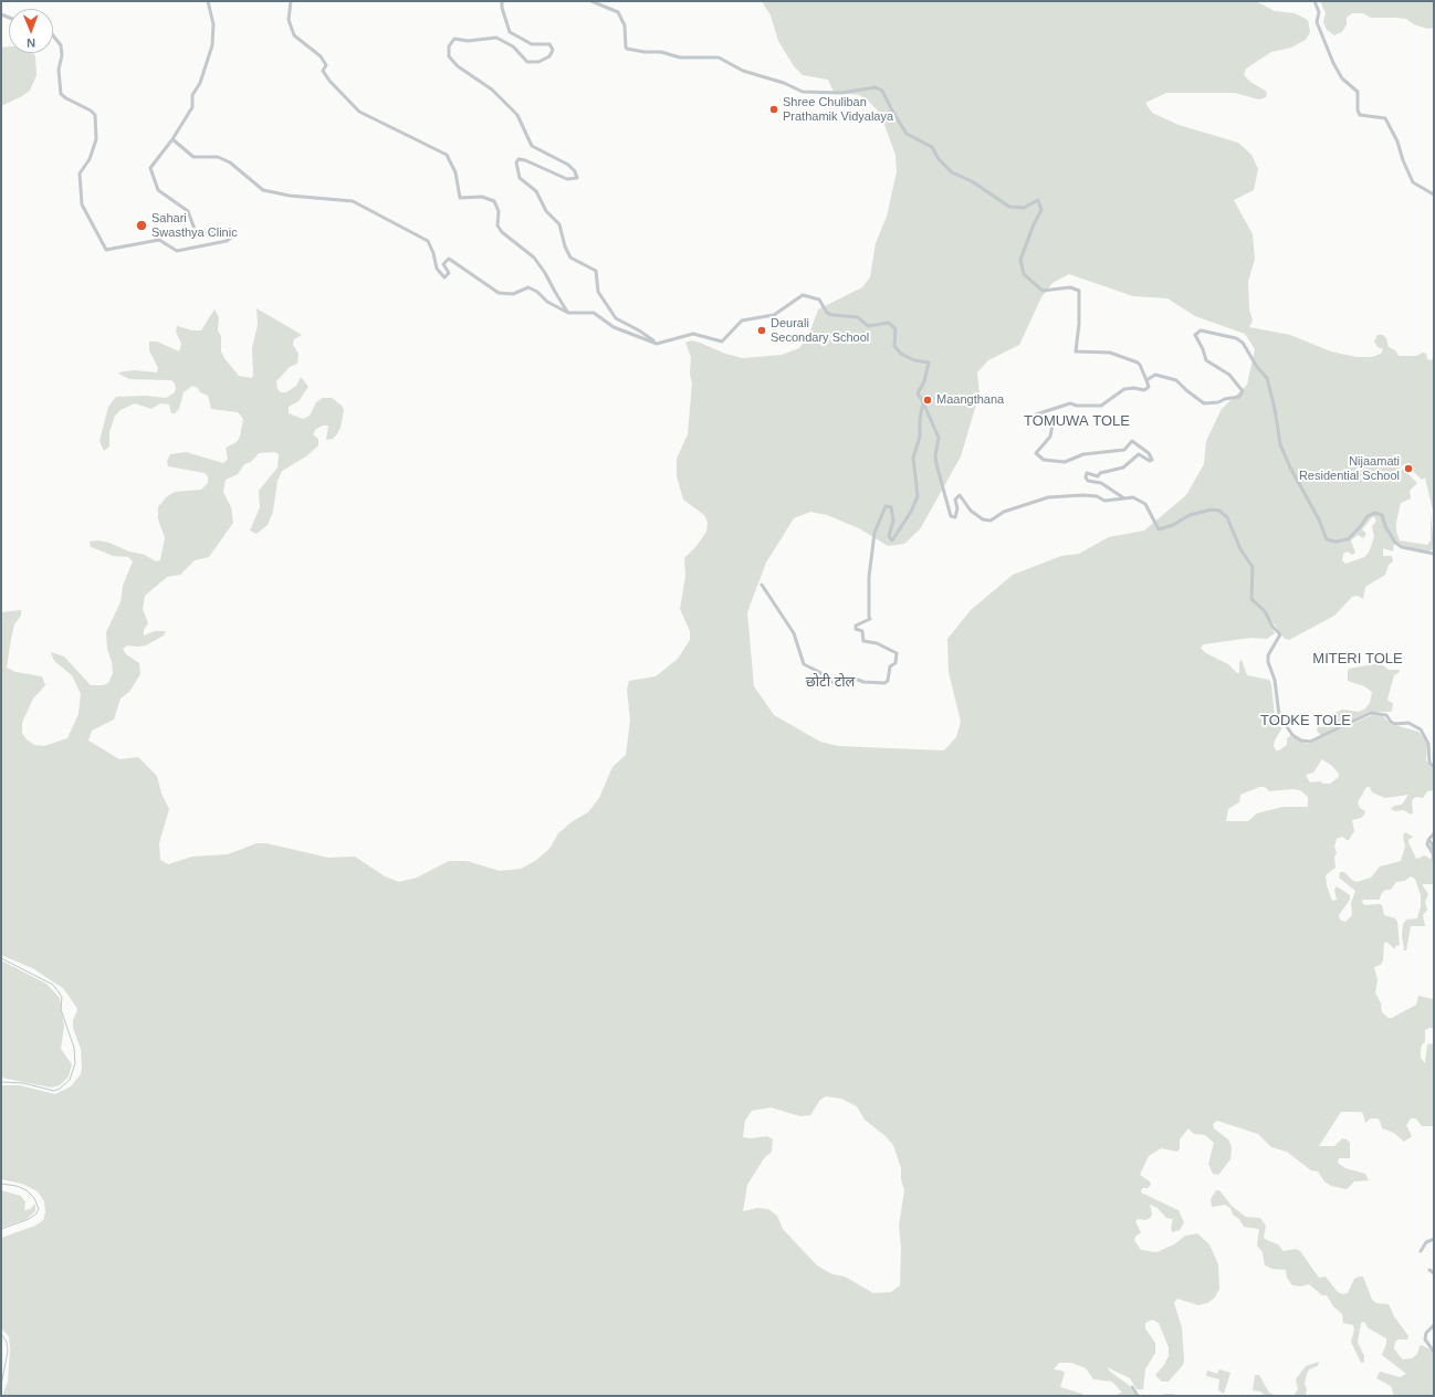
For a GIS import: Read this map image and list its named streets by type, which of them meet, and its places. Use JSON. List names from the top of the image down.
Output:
{
  "districts": [
    "TOMUWA TOLE",
    "MITERI TOLE",
    "छोटी टोल",
    "TODKE TOLE"
  ],
  "places": [
    "Shree Chuliban Prathamik Vidyalaya",
    "Sahari Swasthya Clinic",
    "Deurali Secondary School",
    "Maangthana",
    "Nijaamati Residential School"
  ],
  "north": "bottom"
}
